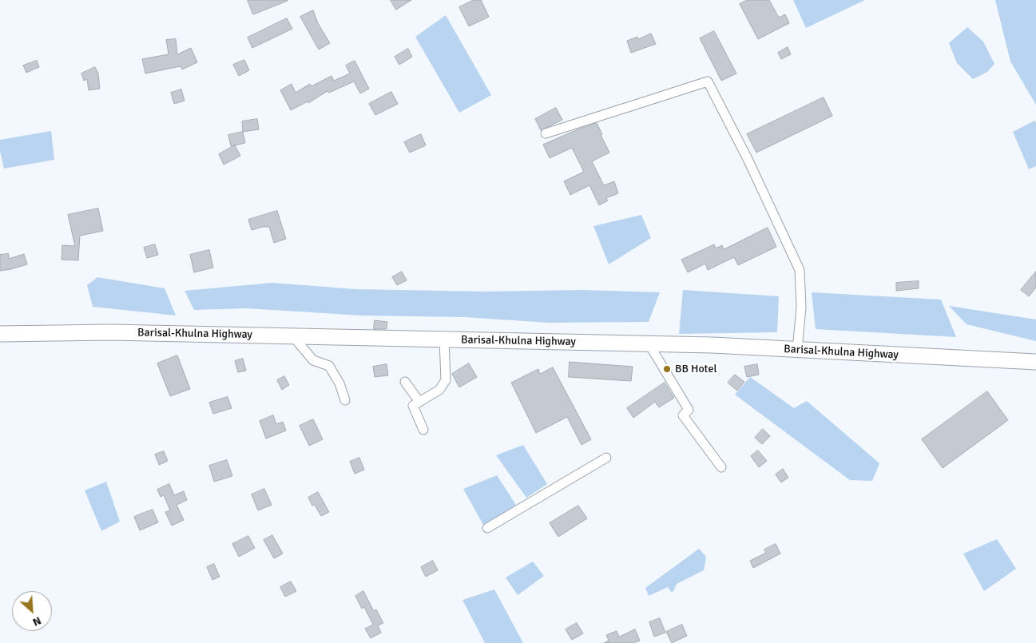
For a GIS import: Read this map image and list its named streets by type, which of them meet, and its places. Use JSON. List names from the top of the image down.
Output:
{
  "streets": {
    "highway": ["Barisal-Khulna Highway"]
  },
  "places": ["BB Hotel"],
  "north": "bottom right"
}
